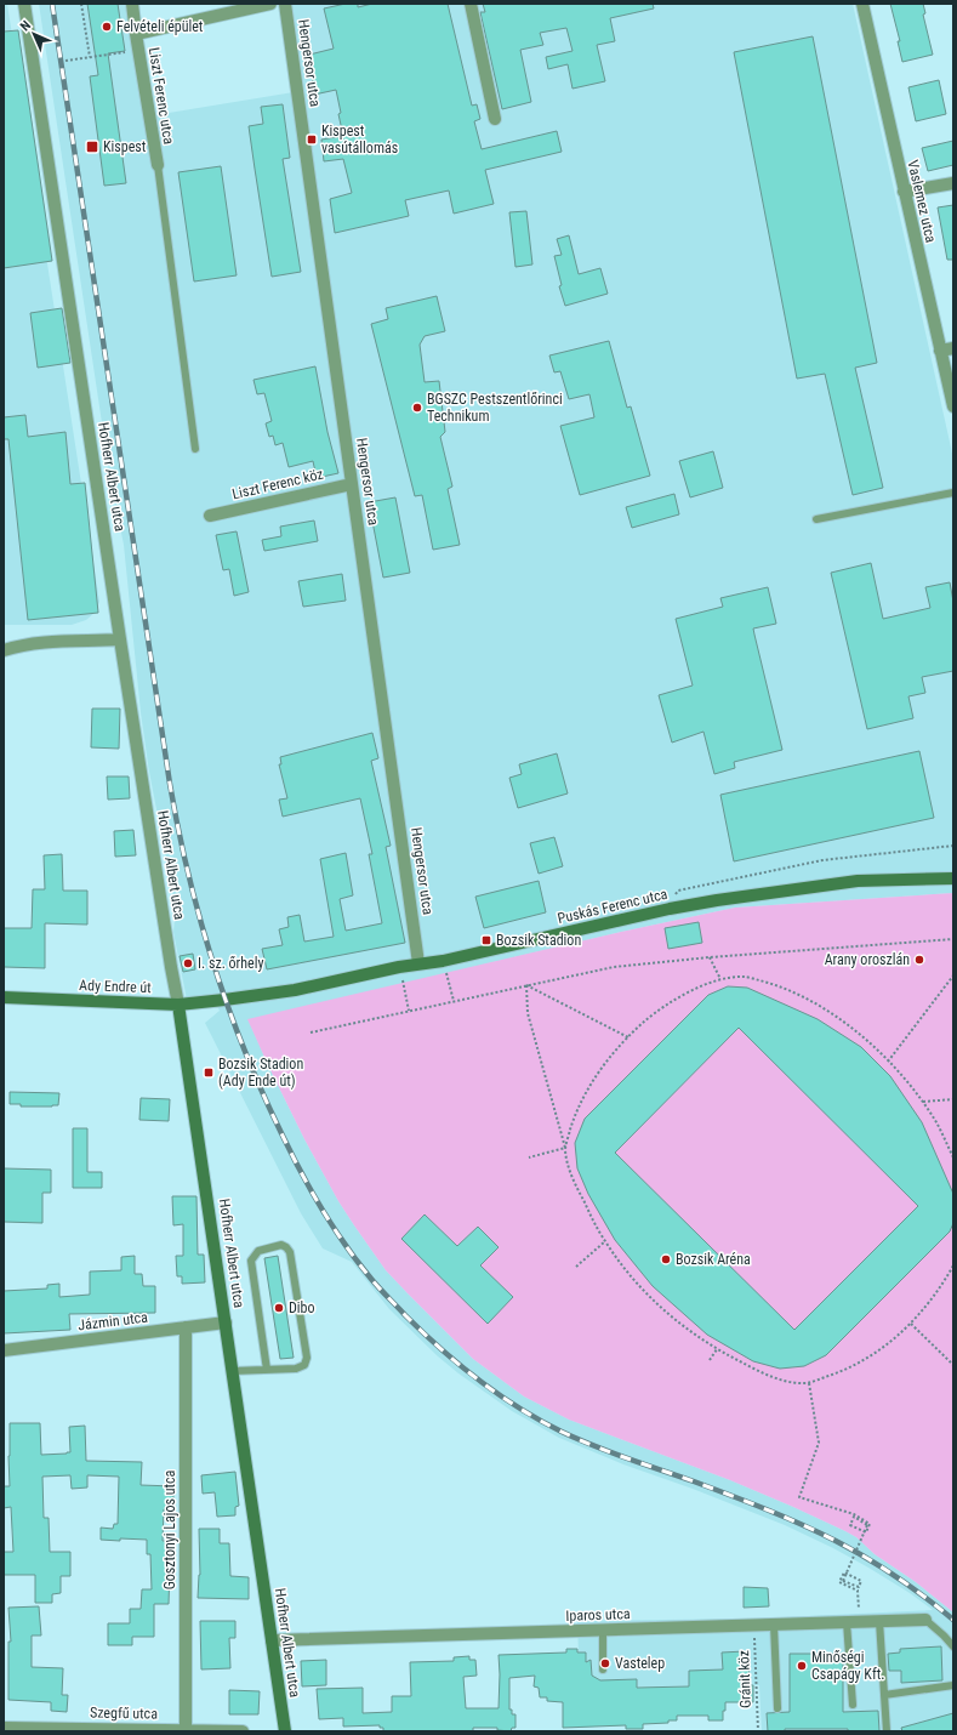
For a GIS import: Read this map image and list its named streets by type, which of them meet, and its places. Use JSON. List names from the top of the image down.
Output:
{
  "streets": {
    "street": [
      "Hengersor utca",
      "Liszt Ferenc utca",
      "Vaslemez utca",
      "Hofherr Albert utca",
      "Liszt Ferenc köz",
      "Puskás Ferenc utca",
      "Ady Endre út",
      "Jázmin utca",
      "Gosztonyi Lajos utca",
      "Iparos utca",
      "Szegfű utca"
    ],
    "path": ["Gránit köz"]
  },
  "crossings": [
    ["Hengersor utca", "Liszt Ferenc köz"],
    ["Hengersor utca", "Puskás Ferenc utca"],
    ["Hofherr Albert utca", "Ady Endre út"],
    ["Hofherr Albert utca", "Jázmin utca"],
    ["Hofherr Albert utca", "Iparos utca"],
    ["Puskás Ferenc utca", "Ady Endre út"],
    ["Jázmin utca", "Gosztonyi Lajos utca"],
    ["Gosztonyi Lajos utca", "Szegfű utca"],
    ["Iparos utca", "Gránit köz"]
  ],
  "places": {
    "other": [
      "Felvételi épület",
      "BGSZC Pestszentlőrinci Technikum",
      "Arany oroszlán",
      "I. sz. őrhely",
      "Bozsik Aréna",
      "Dibo",
      "Vastelep",
      "Minőségi Csapágy Kft."
    ],
    "transit": [
      "Kispest vasútállomás",
      "Kispest",
      "Bozsik Stadion",
      "Bozsik Stadion (Ady Ende út)"
    ]
  },
  "north": "top left"
}
